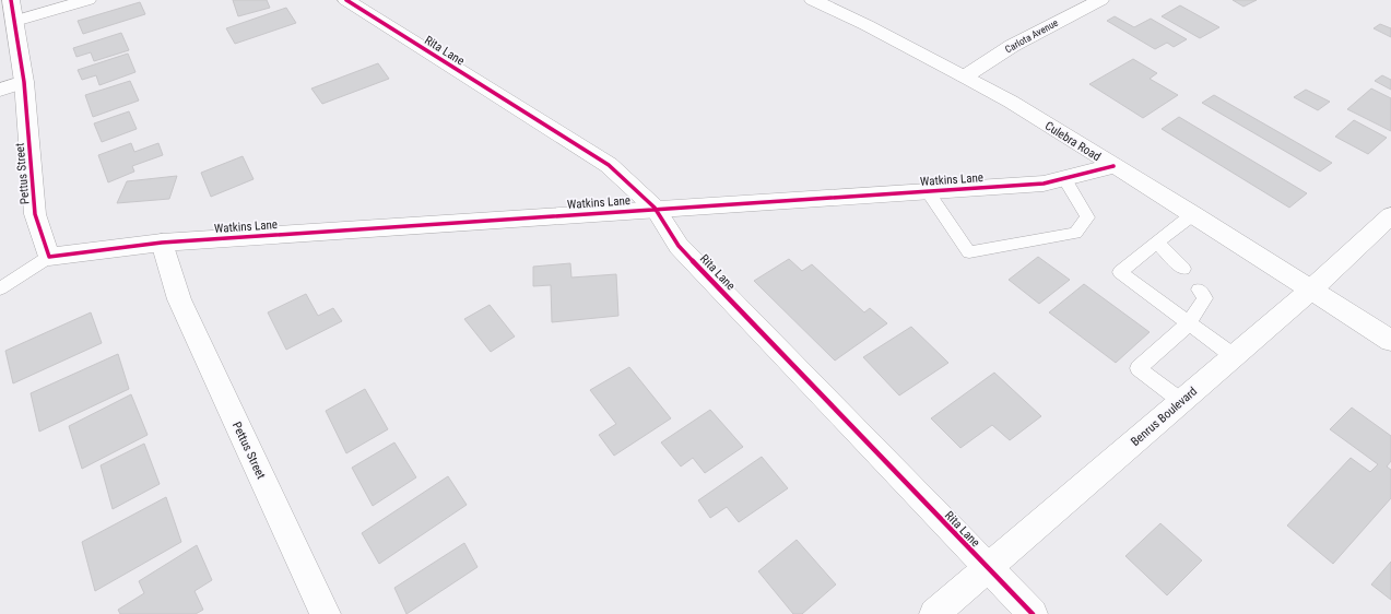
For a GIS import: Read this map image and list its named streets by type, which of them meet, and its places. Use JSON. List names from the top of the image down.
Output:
{
  "streets": {
    "street": [
      "Carlota Avenue",
      "Rita Lane",
      "Culebra Road",
      "Pettus Street",
      "Watkins Lane",
      "Benrus Boulevard"
    ]
  },
  "crossings": [
    ["Carlota Avenue", "Culebra Road"],
    ["Rita Lane", "Watkins Lane"],
    ["Rita Lane", "Benrus Boulevard"],
    ["Culebra Road", "Watkins Lane"],
    ["Culebra Road", "Benrus Boulevard"],
    ["Pettus Street", "Watkins Lane"]
  ]
}
